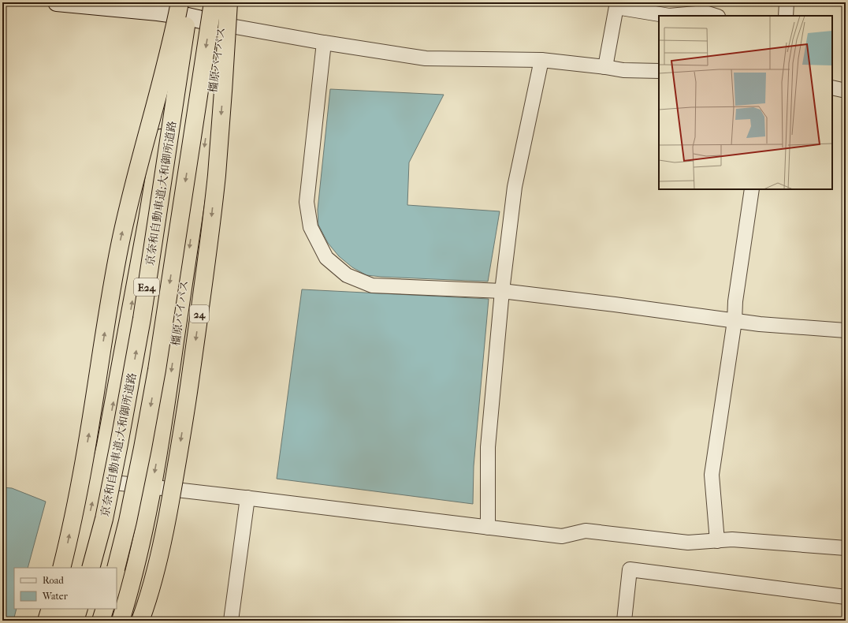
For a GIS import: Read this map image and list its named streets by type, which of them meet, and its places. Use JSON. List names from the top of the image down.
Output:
{
  "streets": {
    "highway": [
      "橿原バイパス",
      "京奈和自動車道;大和御所道路",
      "E24",
      "24"
    ]
  },
  "legend": ["Road", "Water"]
}
